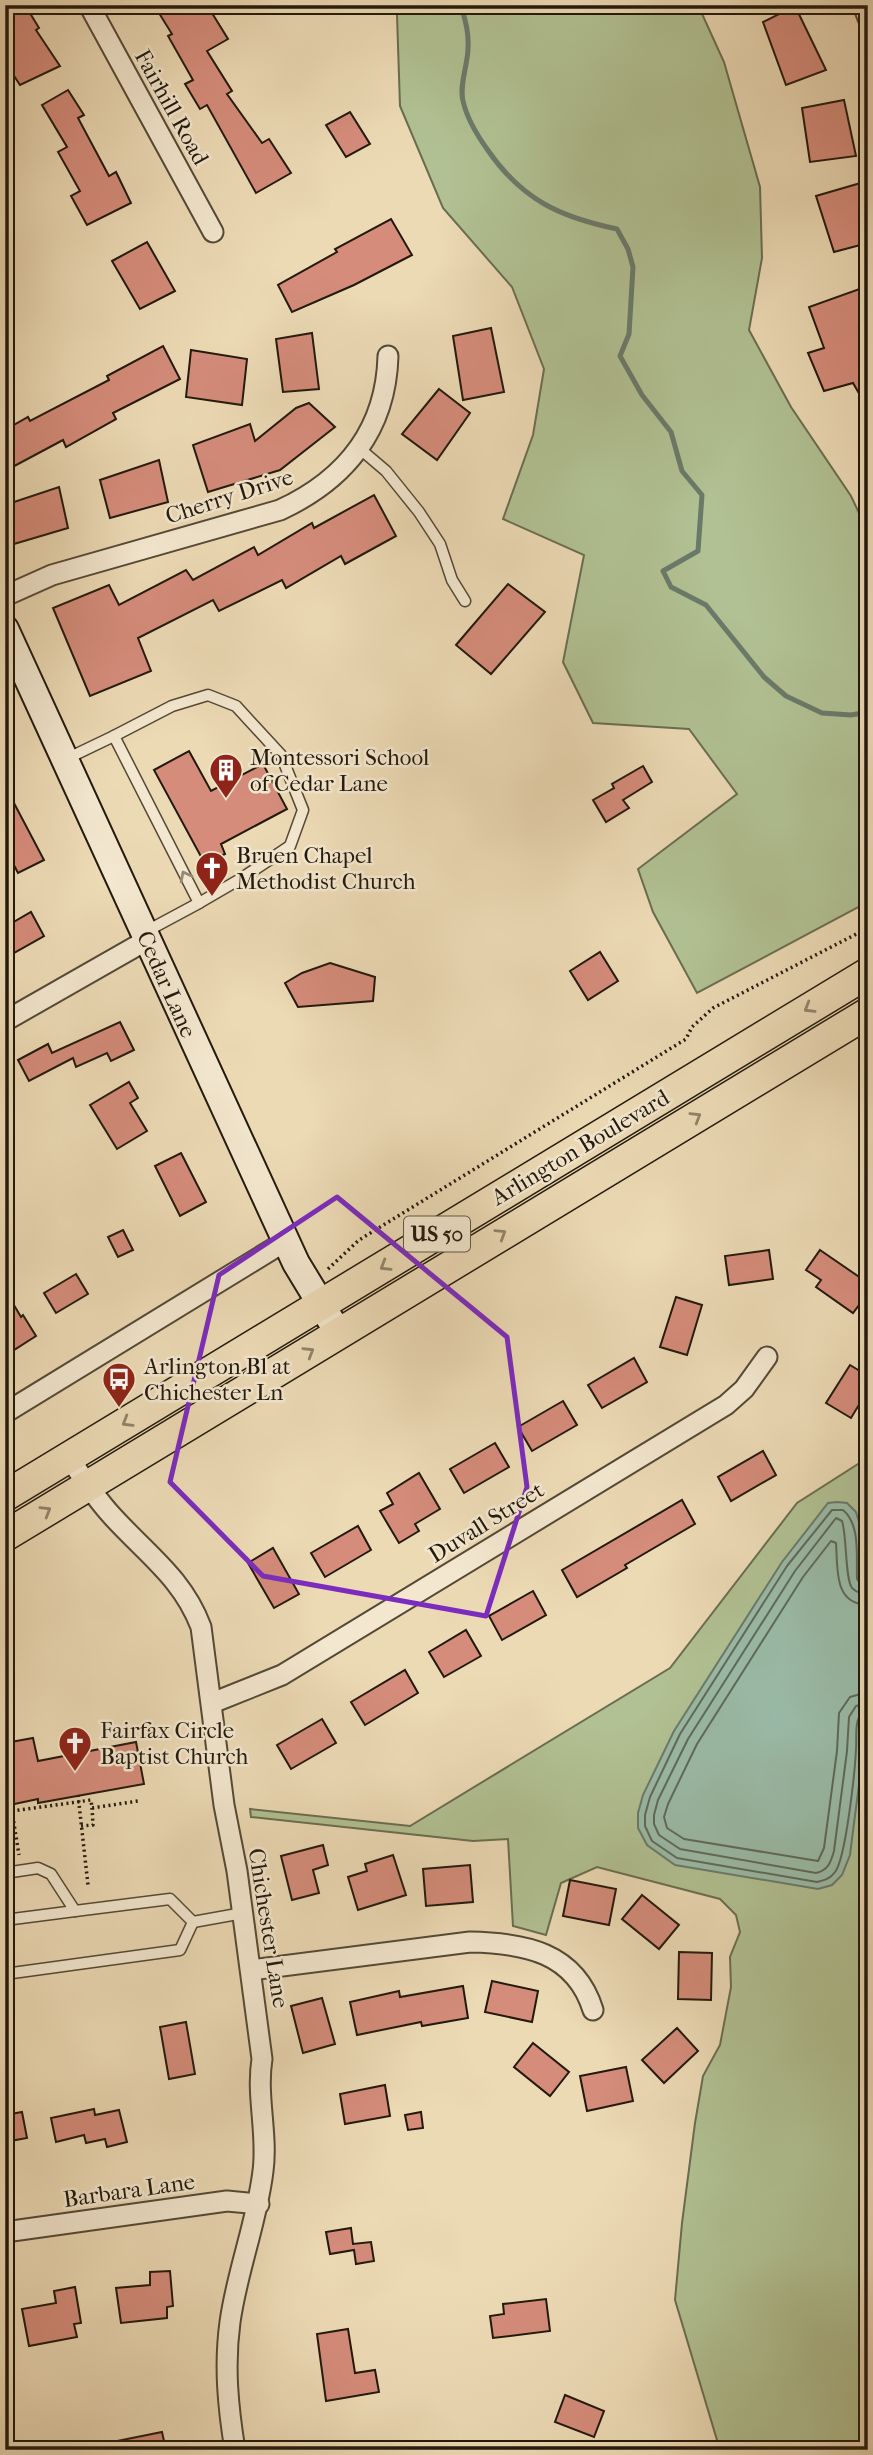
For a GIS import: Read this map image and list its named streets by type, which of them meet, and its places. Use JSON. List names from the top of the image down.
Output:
{
  "streets": {
    "main road": ["Cedar Lane", "Arlington Boulevard", "US 50"],
    "street": [
      "Fairhill Road",
      "Cherry Drive",
      "Duvall Street",
      "Chichester Lane",
      "Barbara Lane"
    ]
  },
  "crossings": [
    ["Cedar Lane", "Arlington Boulevard"],
    ["Arlington Boulevard", "Chichester Lane"],
    ["Duvall Street", "Chichester Lane"],
    ["Chichester Lane", "Barbara Lane"]
  ],
  "places": {
    "building": ["Montessori School of Cedar Lane"],
    "church": ["Bruen Chapel Methodist Church", "Fairfax Circle Baptist Church"],
    "bus stop": ["Arlington Bl at Chichester Ln"]
  }
}
